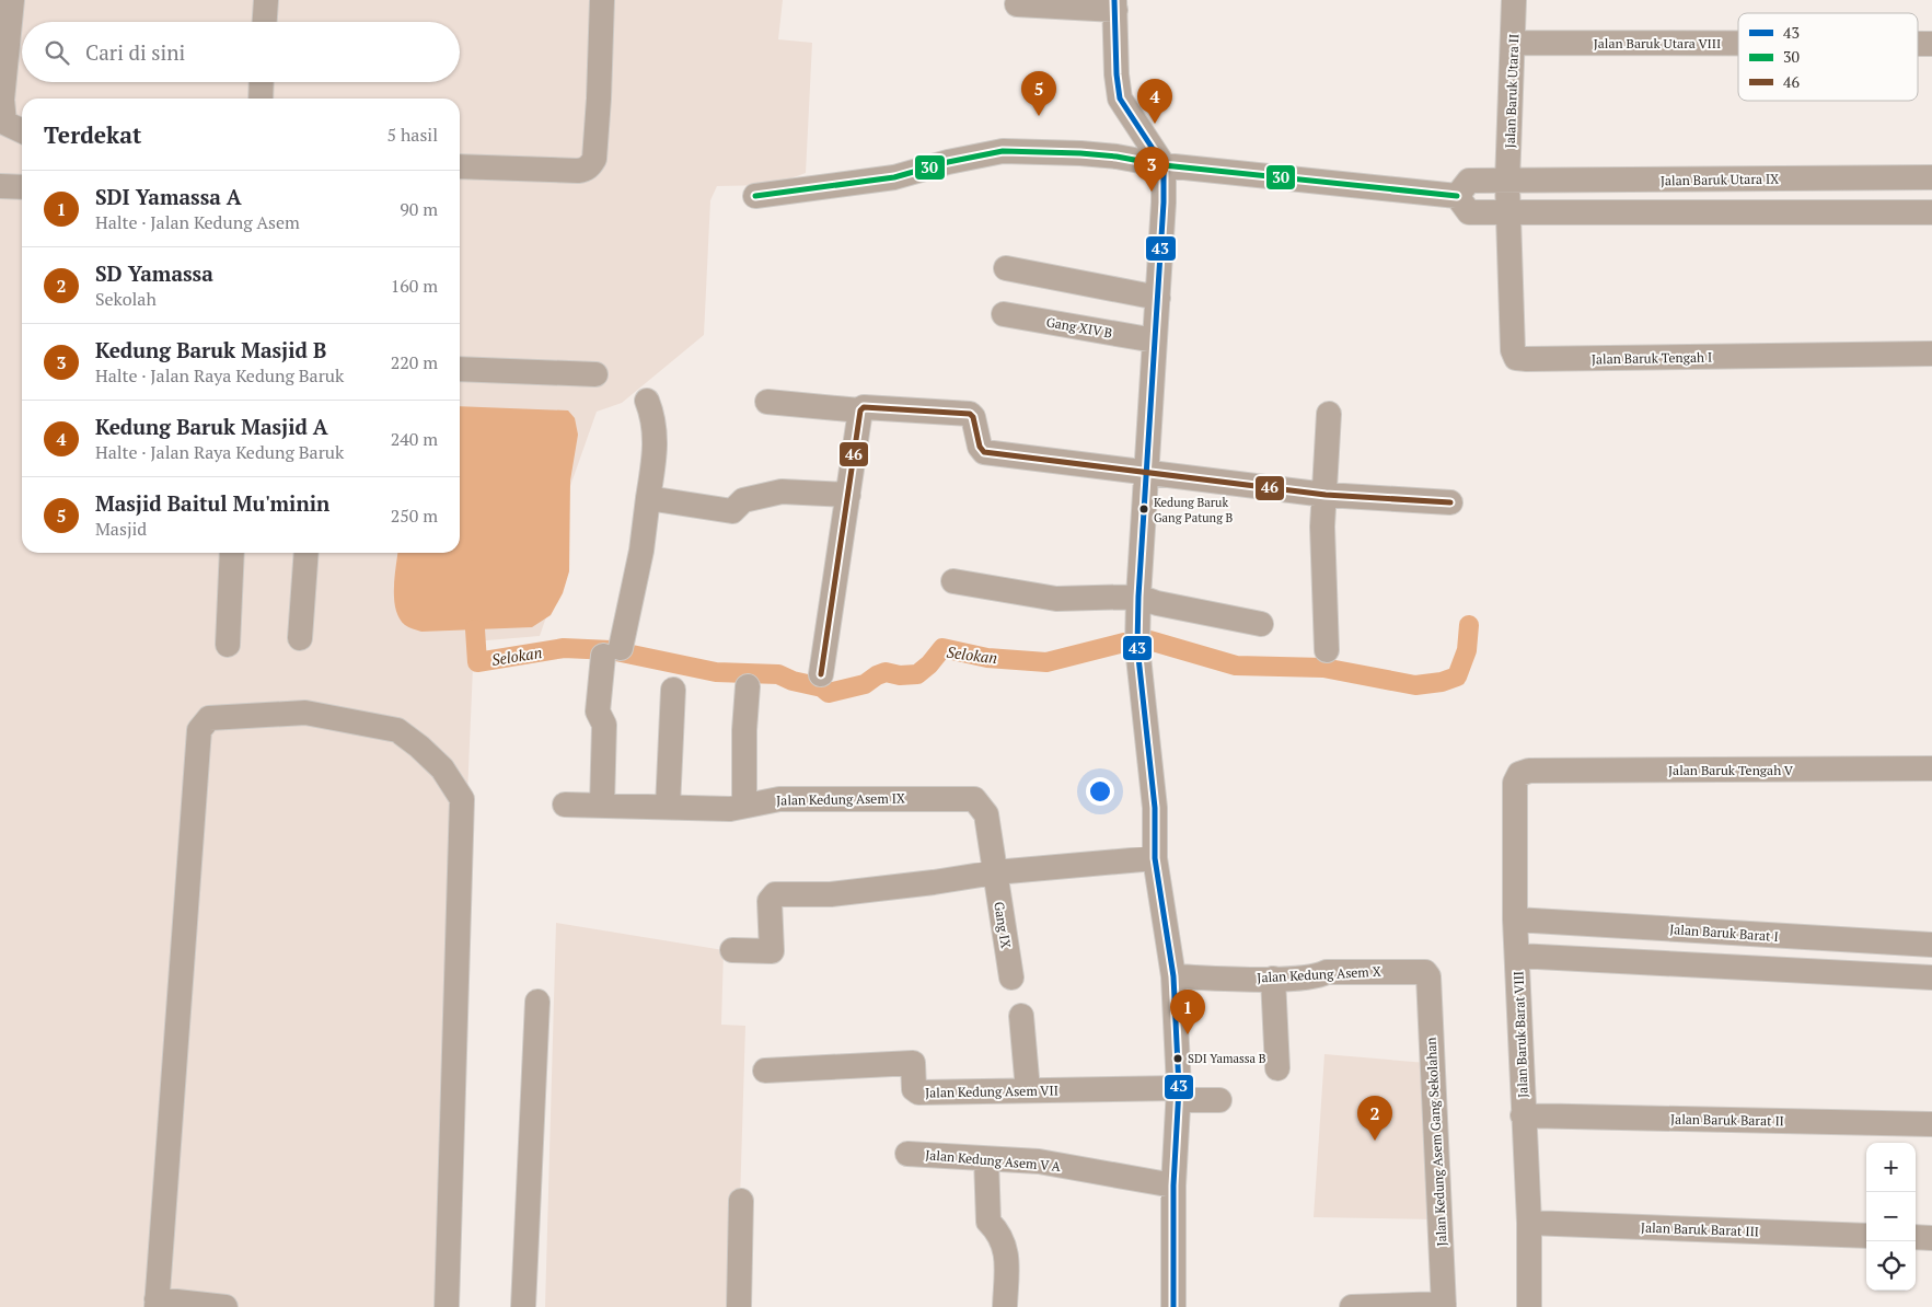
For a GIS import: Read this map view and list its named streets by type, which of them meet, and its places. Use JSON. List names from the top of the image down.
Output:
{
  "streets": {
    "street": [
      "Jalan Baruk Utara VIII",
      "Jalan Baruk Utara II",
      "Jalan Baruk Utara IX",
      "Gang XIV B",
      "Jalan Baruk Tengah I",
      "Jalan Baruk Tengah V",
      "Jalan Kedung Asem IX",
      "Gang IX",
      "Jalan Baruk Barat I",
      "Jalan Kedung Asem X",
      "Jalan Baruk Barat VIII",
      "Jalan Kedung Asem VII",
      "Jalan Baruk Barat II",
      "Jalan Kedung Asem Gang Sekolahan",
      "Jalan Kedung Asem V A",
      "Jalan Baruk Barat III"
    ]
  },
  "crossings": [
    ["Jalan Baruk Utara VIII", "Jalan Baruk Utara II"],
    ["Jalan Baruk Utara II", "Jalan Baruk Utara IX"],
    ["Jalan Baruk Utara II", "Jalan Baruk Tengah I"],
    ["Jalan Baruk Tengah V", "Jalan Baruk Barat VIII"],
    ["Jalan Kedung Asem IX", "Gang IX"],
    ["Jalan Baruk Barat I", "Jalan Baruk Barat VIII"],
    ["Jalan Kedung Asem X", "Jalan Kedung Asem Gang Sekolahan"],
    ["Jalan Baruk Barat VIII", "Jalan Baruk Barat II"],
    ["Jalan Baruk Barat VIII", "Jalan Baruk Barat III"]
  ],
  "water": ["Selokan"],
  "places": ["Kedung Baruk Gang Patung B", "SDI Yamassa B"],
  "lines": ["transit line 43", "transit line 30", "transit line 46"],
  "legend": ["43", "30", "46"],
  "page": {
    "search": "Cari di sini",
    "pins": [
      "5",
      "4",
      "3",
      "1",
      "2"
    ],
    "heading": ["Terdekat", "5 hasil"],
    "list": [
      {
        "mark": "1",
        "name": "SDI Yamassa A",
        "note": "Halte · Jalan Kedung Asem",
        "value": "90 m"
      },
      {
        "mark": "2",
        "name": "SD Yamassa",
        "note": "Sekolah",
        "value": "160 m"
      },
      {
        "mark": "3",
        "name": "Kedung Baruk Masjid B",
        "note": "Halte · Jalan Raya Kedung Baruk",
        "value": "220 m"
      },
      {
        "mark": "4",
        "name": "Kedung Baruk Masjid A",
        "note": "Halte · Jalan Raya Kedung Baruk",
        "value": "240 m"
      },
      {
        "mark": "5",
        "name": "Masjid Baitul Mu'minin",
        "note": "Masjid",
        "value": "250 m"
      }
    ],
    "map_buttons": ["+", "−"]
  }
}
